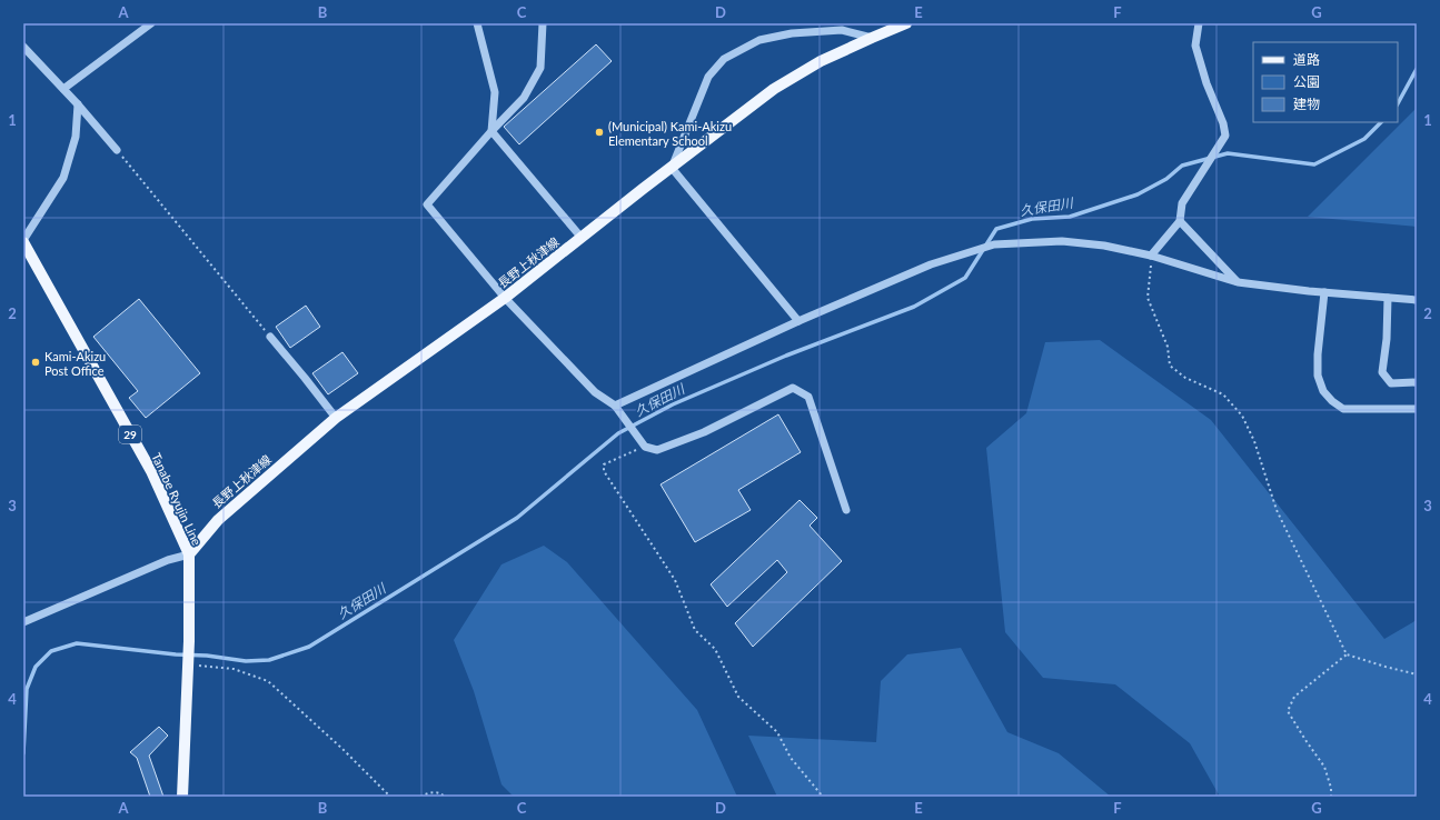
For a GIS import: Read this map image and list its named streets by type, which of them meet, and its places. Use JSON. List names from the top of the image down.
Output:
{
  "streets": {
    "main road": ["長野上秋津線", "29", "Tanabe Ryujin Line"]
  },
  "crossings": [
    ["長野上秋津線", "Tanabe Ryujin Line"]
  ],
  "water": ["久保田川"],
  "places": ["(Municipal) Kami-Akizu Elementary School", "Kami-Akizu Post Office"],
  "legend": ["道路", "公園", "建物"],
  "grid": {
    "columns": [
      "A",
      "B",
      "C",
      "D",
      "E",
      "F",
      "G"
    ],
    "rows": [
      "1",
      "2",
      "3",
      "4"
    ]
  }
}
